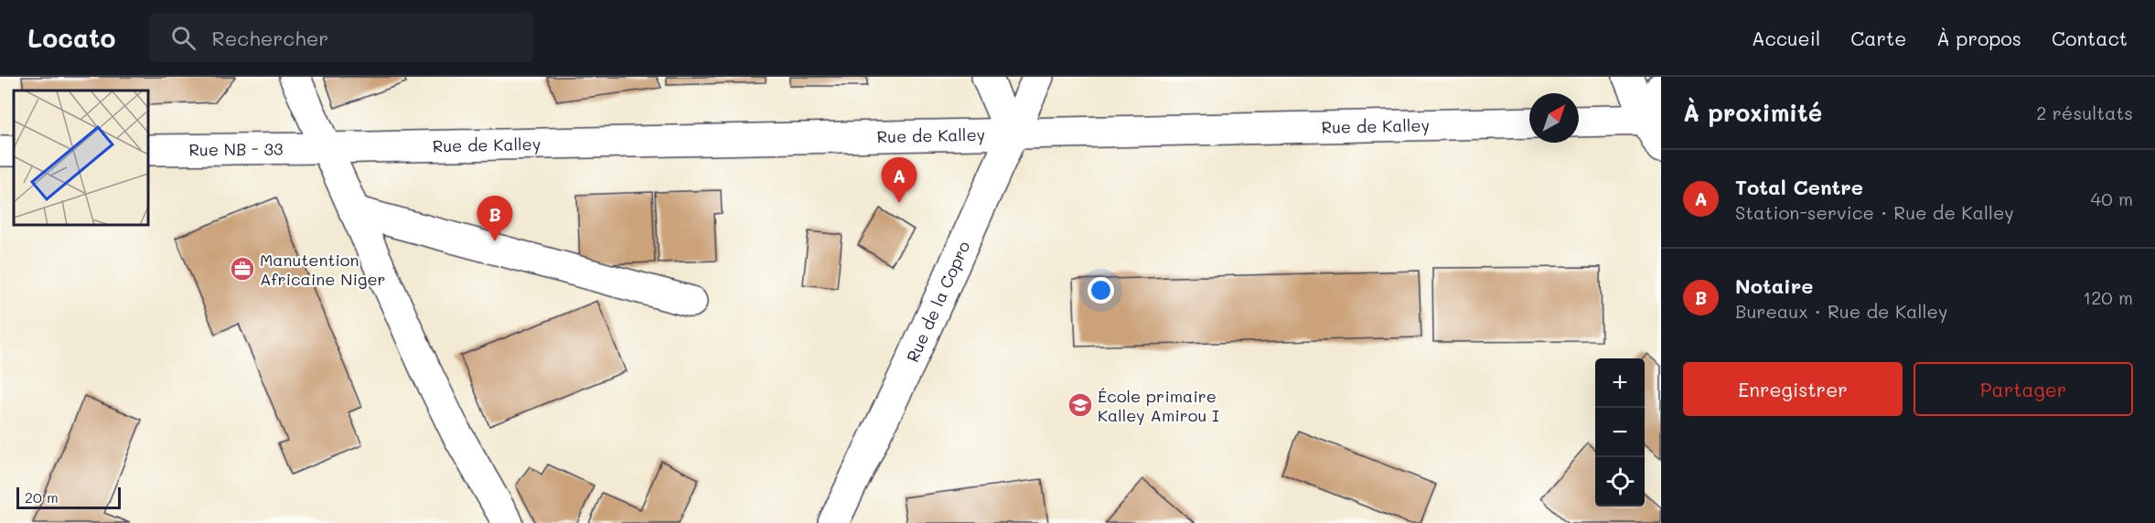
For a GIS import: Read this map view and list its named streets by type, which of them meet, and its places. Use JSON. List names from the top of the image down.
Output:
{
  "streets": {
    "street": ["Rue de Kalley", "Rue NB - 33", "Rue de la Copro"]
  },
  "crossings": [
    ["Rue de Kalley", "Rue NB - 33"],
    ["Rue de Kalley", "Rue de la Copro"]
  ],
  "places": {
    "office": ["Manutention Africaine Niger"],
    "school or university": ["École primaire Kalley Amirou I"]
  },
  "scale_bar": "20 m",
  "north": "top right",
  "page": {
    "header": "Locato",
    "search": "Rechercher",
    "nav": [
      "Accueil",
      "Carte",
      "À propos",
      "Contact"
    ],
    "heading": ["À proximité", "2 résultats"],
    "list": [
      {
        "mark": "A",
        "name": "Total Centre",
        "note": "Station-service · Rue de Kalley",
        "value": "40 m"
      },
      {
        "mark": "B",
        "name": "Notaire",
        "note": "Bureaux · Rue de Kalley",
        "value": "120 m"
      }
    ],
    "pins": ["A", "B"],
    "buttons": ["Enregistrer", "Partager"],
    "map_buttons": ["+", "−"],
    "scale": "20 m"
  }
}
